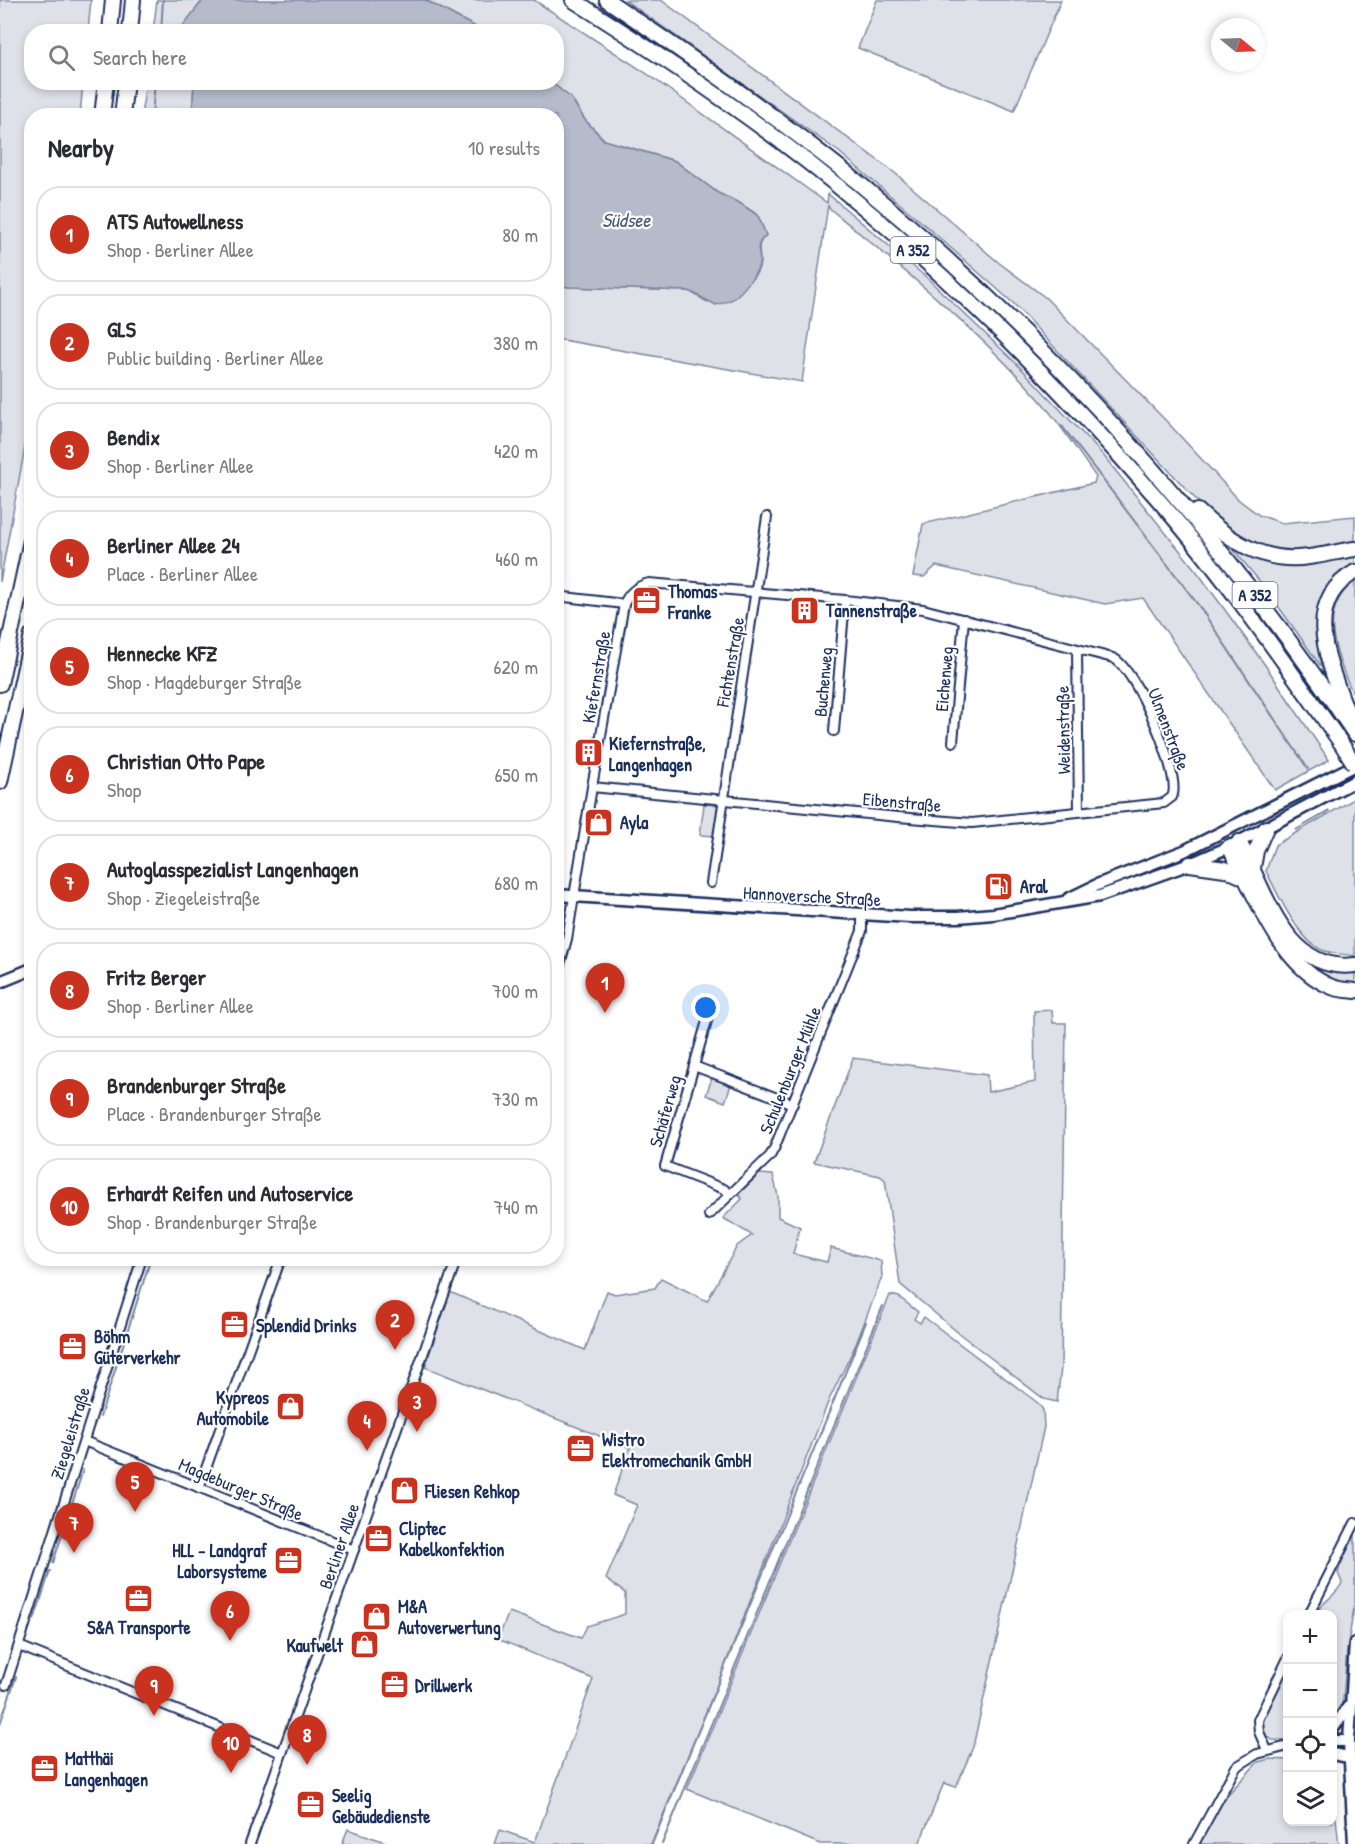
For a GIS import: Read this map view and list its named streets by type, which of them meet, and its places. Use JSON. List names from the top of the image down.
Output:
{
  "streets": {
    "highway": ["A 352"],
    "main road": ["Hannoversche Straße"],
    "street": [
      "Fichtenstraße",
      "Kiefernstraße",
      "Eichenweg",
      "Buchenweg",
      "Ulmenstraße",
      "Weidenstraße",
      "Eibenstraße",
      "Schulenburger Mühle",
      "Schäferweg",
      "Ziegeleistraße",
      "Magdeburger Straße",
      "Berliner Allee"
    ]
  },
  "crossings": [
    ["A 352", "Hannoversche Straße"],
    ["Fichtenstraße", "Eibenstraße"],
    ["Kiefernstraße", "Eibenstraße"],
    ["Kiefernstraße", "Hannoversche Straße"],
    ["Ulmenstraße", "Weidenstraße"],
    ["Ulmenstraße", "Eibenstraße"],
    ["Weidenstraße", "Eibenstraße"],
    ["Hannoversche Straße", "Schulenburger Mühle"],
    ["Schulenburger Mühle", "Schäferweg"],
    ["Ziegeleistraße", "Magdeburger Straße"],
    ["Magdeburger Straße", "Berliner Allee"]
  ],
  "water": ["Südsee"],
  "places": {
    "office": [
      "Thomas Franke",
      "Splendid Drinks",
      "Böhm Güterverkehr",
      "Wistro Elektromechanik GmbH",
      "Cliptec Kabelkonfektion",
      "HLL - Landgraf Laborsysteme",
      "S&A Transporte",
      "Drillwerk",
      "Matthäi Langenhagen",
      "Seelig Gebäudedienste"
    ],
    "building": ["Tannenstraße", "Kiefernstraße, Langenhagen"],
    "shop": [
      "Ayla",
      "Kypreos Automobile",
      "Fliesen Rehkop",
      "M&A Autoverwertung",
      "Kaufwelt"
    ],
    "fuel station": ["Aral"]
  },
  "north": "right",
  "page": {
    "search": "Search here",
    "heading": ["Nearby", "10 results"],
    "list": [
      {
        "mark": "1",
        "name": "ATS Autowellness",
        "note": "Shop · Berliner Allee",
        "value": "80 m"
      },
      {
        "mark": "2",
        "name": "GLS",
        "note": "Public building · Berliner Allee",
        "value": "380 m"
      },
      {
        "mark": "3",
        "name": "Bendix",
        "note": "Shop · Berliner Allee",
        "value": "420 m"
      },
      {
        "mark": "4",
        "name": "Berliner Allee 24",
        "note": "Place · Berliner Allee",
        "value": "460 m"
      },
      {
        "mark": "5",
        "name": "Hennecke KFZ",
        "note": "Shop · Magdeburger Straße",
        "value": "620 m"
      },
      {
        "mark": "6",
        "name": "Christian Otto Pape",
        "note": "Shop",
        "value": "650 m"
      },
      {
        "mark": "7",
        "name": "Autoglasspezialist Langenhagen",
        "note": "Shop · Ziegeleistraße",
        "value": "680 m"
      },
      {
        "mark": "8",
        "name": "Fritz Berger",
        "note": "Shop · Berliner Allee",
        "value": "700 m"
      },
      {
        "mark": "9",
        "name": "Brandenburger Straße",
        "note": "Place · Brandenburger Straße",
        "value": "730 m"
      },
      {
        "mark": "10",
        "name": "Erhardt Reifen und Autoservice",
        "note": "Shop · Brandenburger Straße",
        "value": "740 m"
      }
    ],
    "pins": [
      "1",
      "2",
      "3",
      "4",
      "5",
      "7",
      "6",
      "9",
      "8",
      "10"
    ],
    "map_buttons": ["+", "−"]
  }
}
